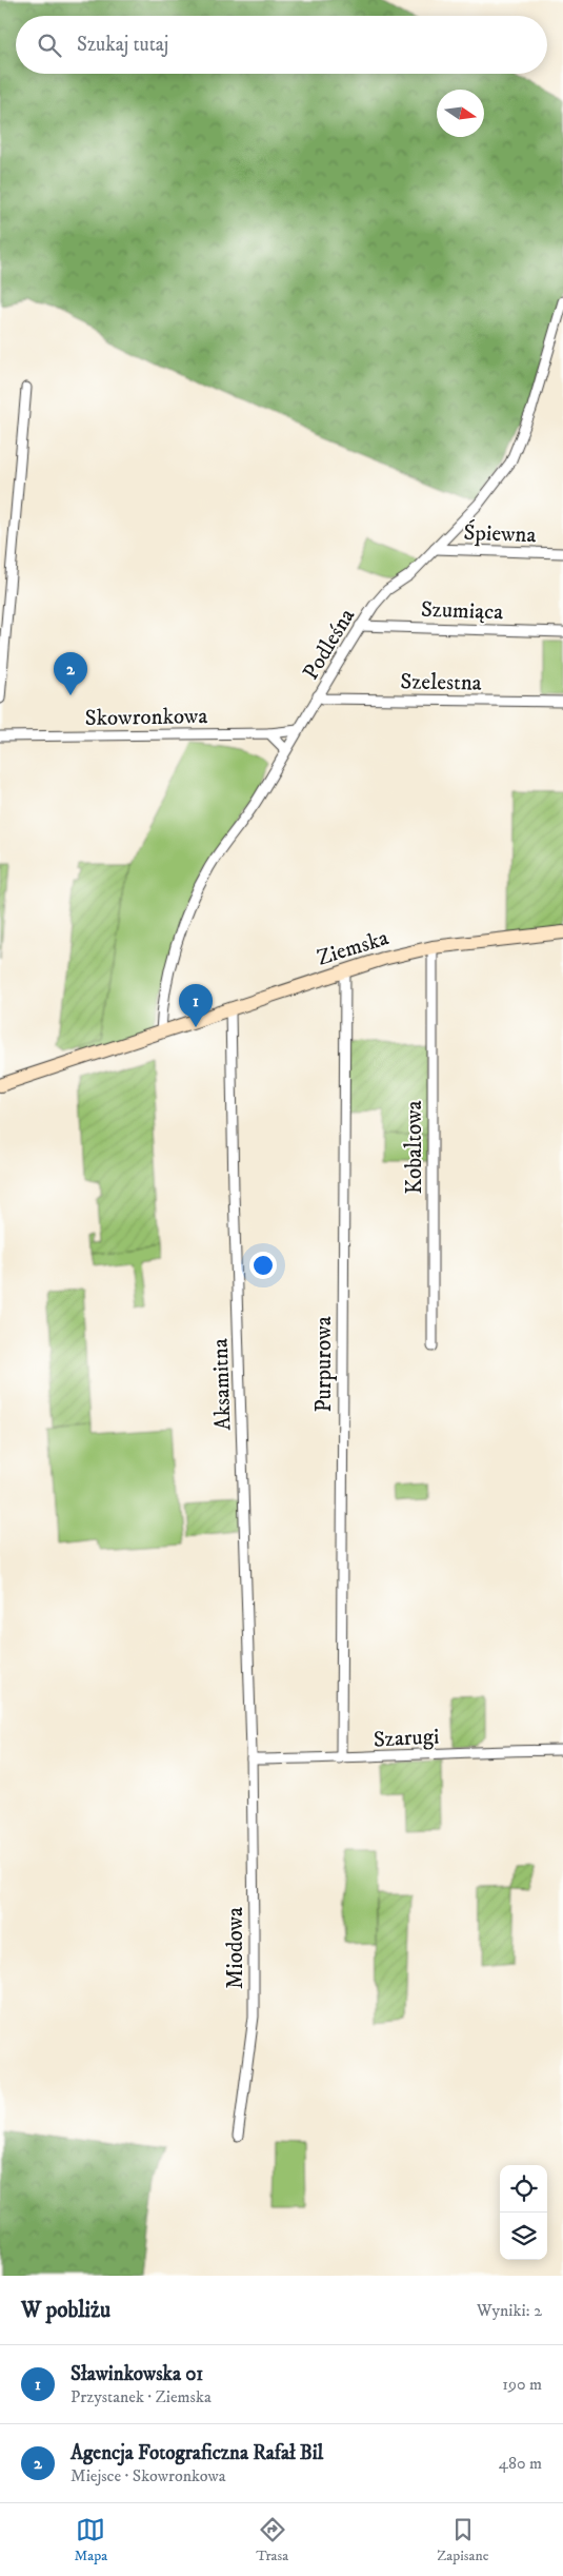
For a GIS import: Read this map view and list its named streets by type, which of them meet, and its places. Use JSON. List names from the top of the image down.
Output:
{
  "streets": {
    "street": [
      "Śpiewna",
      "Szumiąca",
      "Podleśna",
      "Szelestna",
      "Skowronkowa",
      "Ziemska",
      "Kobaltowa",
      "Purpurowa",
      "Aksamitna",
      "Szarugi",
      "Miodowa"
    ]
  },
  "crossings": [
    ["Śpiewna", "Podleśna"],
    ["Szumiąca", "Podleśna"],
    ["Podleśna", "Szelestna"],
    ["Podleśna", "Skowronkowa"],
    ["Podleśna", "Ziemska"],
    ["Ziemska", "Kobaltowa"],
    ["Ziemska", "Purpurowa"],
    ["Ziemska", "Aksamitna"],
    ["Purpurowa", "Szarugi"],
    ["Aksamitna", "Szarugi"],
    ["Aksamitna", "Miodowa"],
    ["Szarugi", "Miodowa"]
  ],
  "north": "right",
  "page": {
    "search": "Szukaj tutaj",
    "pins": ["2", "1"],
    "heading": ["W pobliżu", "Wyniki: 2"],
    "list": [
      {
        "mark": "1",
        "name": "Sławinkowska 01",
        "note": "Przystanek · Ziemska",
        "value": "190 m"
      },
      {
        "mark": "2",
        "name": "Agencja Fotograficzna Rafał Bil",
        "note": "Miejsce · Skowronkowa",
        "value": "480 m"
      }
    ],
    "nav": ["Mapa", "Trasa", "Zapisane"]
  }
}
